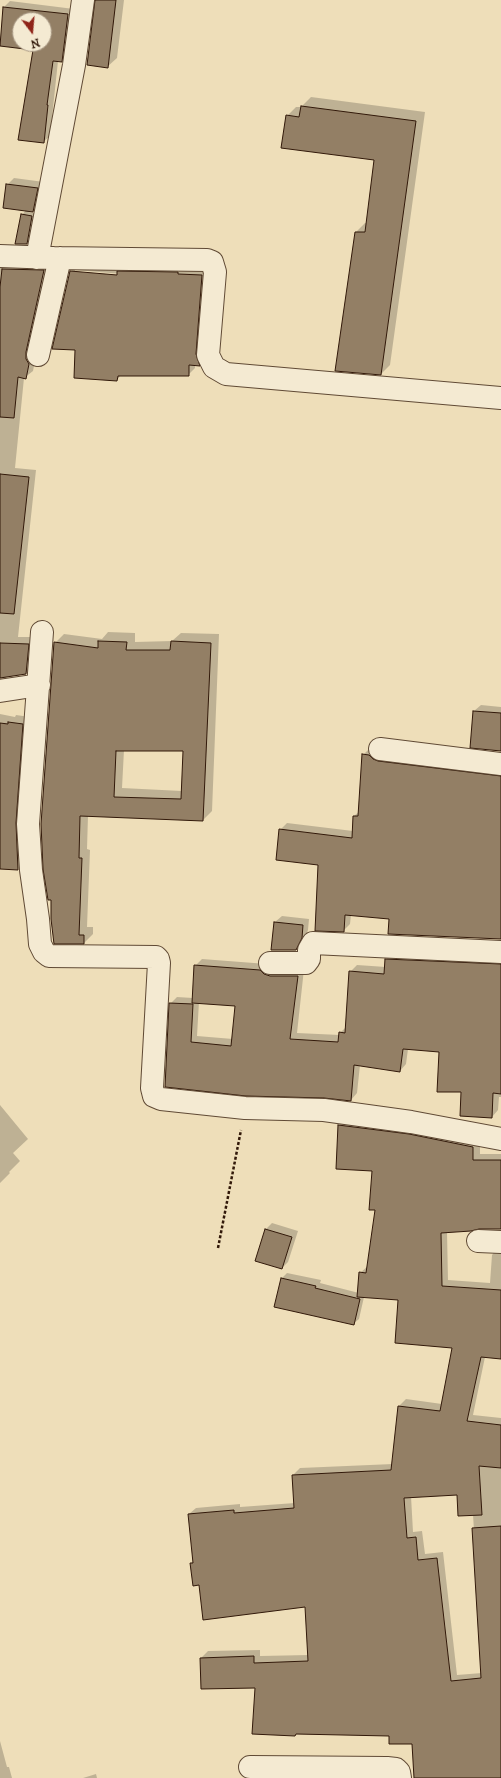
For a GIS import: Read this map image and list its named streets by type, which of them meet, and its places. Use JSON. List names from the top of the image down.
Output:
{
  "north": "bottom"
}
